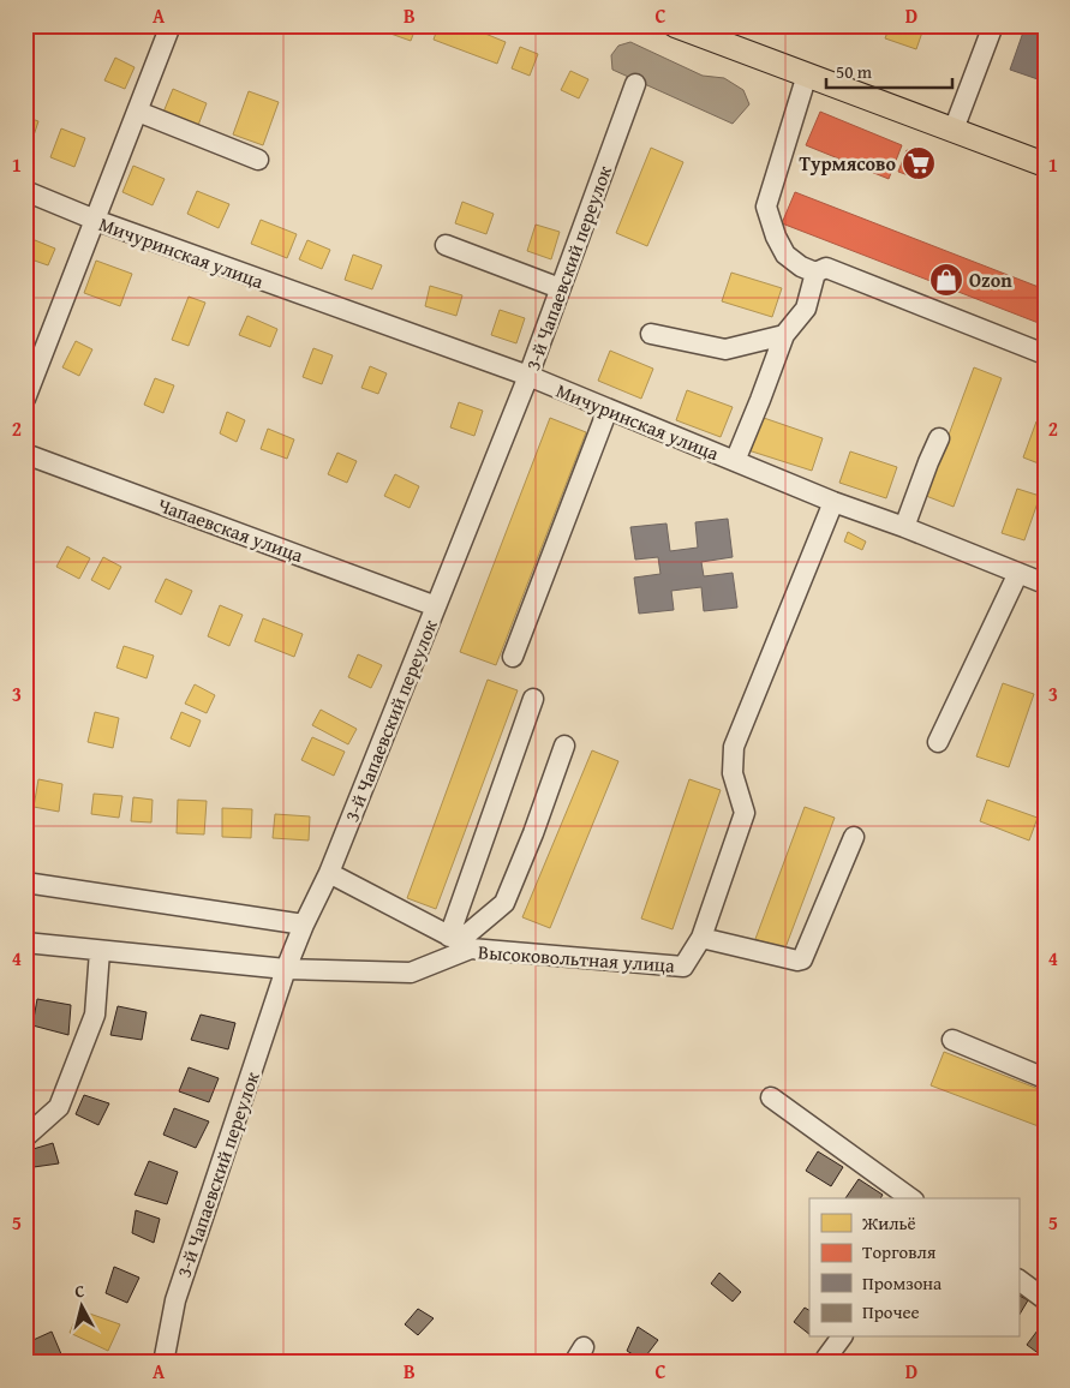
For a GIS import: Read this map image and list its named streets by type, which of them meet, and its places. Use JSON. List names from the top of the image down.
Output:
{
  "streets": {
    "street": [
      "Мичуринская улица",
      "3-й Чапаевский переулок",
      "Чапаевская улица",
      "Высоковольтная улица"
    ]
  },
  "crossings": [
    ["Мичуринская улица", "3-й Чапаевский переулок"],
    ["Мичуринская улица", "Высоковольтная улица"],
    ["3-й Чапаевский переулок", "Чапаевская улица"],
    ["3-й Чапаевский переулок", "Высоковольтная улица"]
  ],
  "places": {
    "supermarket": ["Турмясово"],
    "shop": ["Ozon"]
  },
  "legend": [
    "Жильё",
    "Торговля",
    "Промзона",
    "Прочее"
  ],
  "scale_bar": "50 m",
  "north": "top",
  "grid": {
    "columns": [
      "A",
      "B",
      "C",
      "D"
    ],
    "rows": [
      "1",
      "2",
      "3",
      "4",
      "5"
    ]
  }
}
